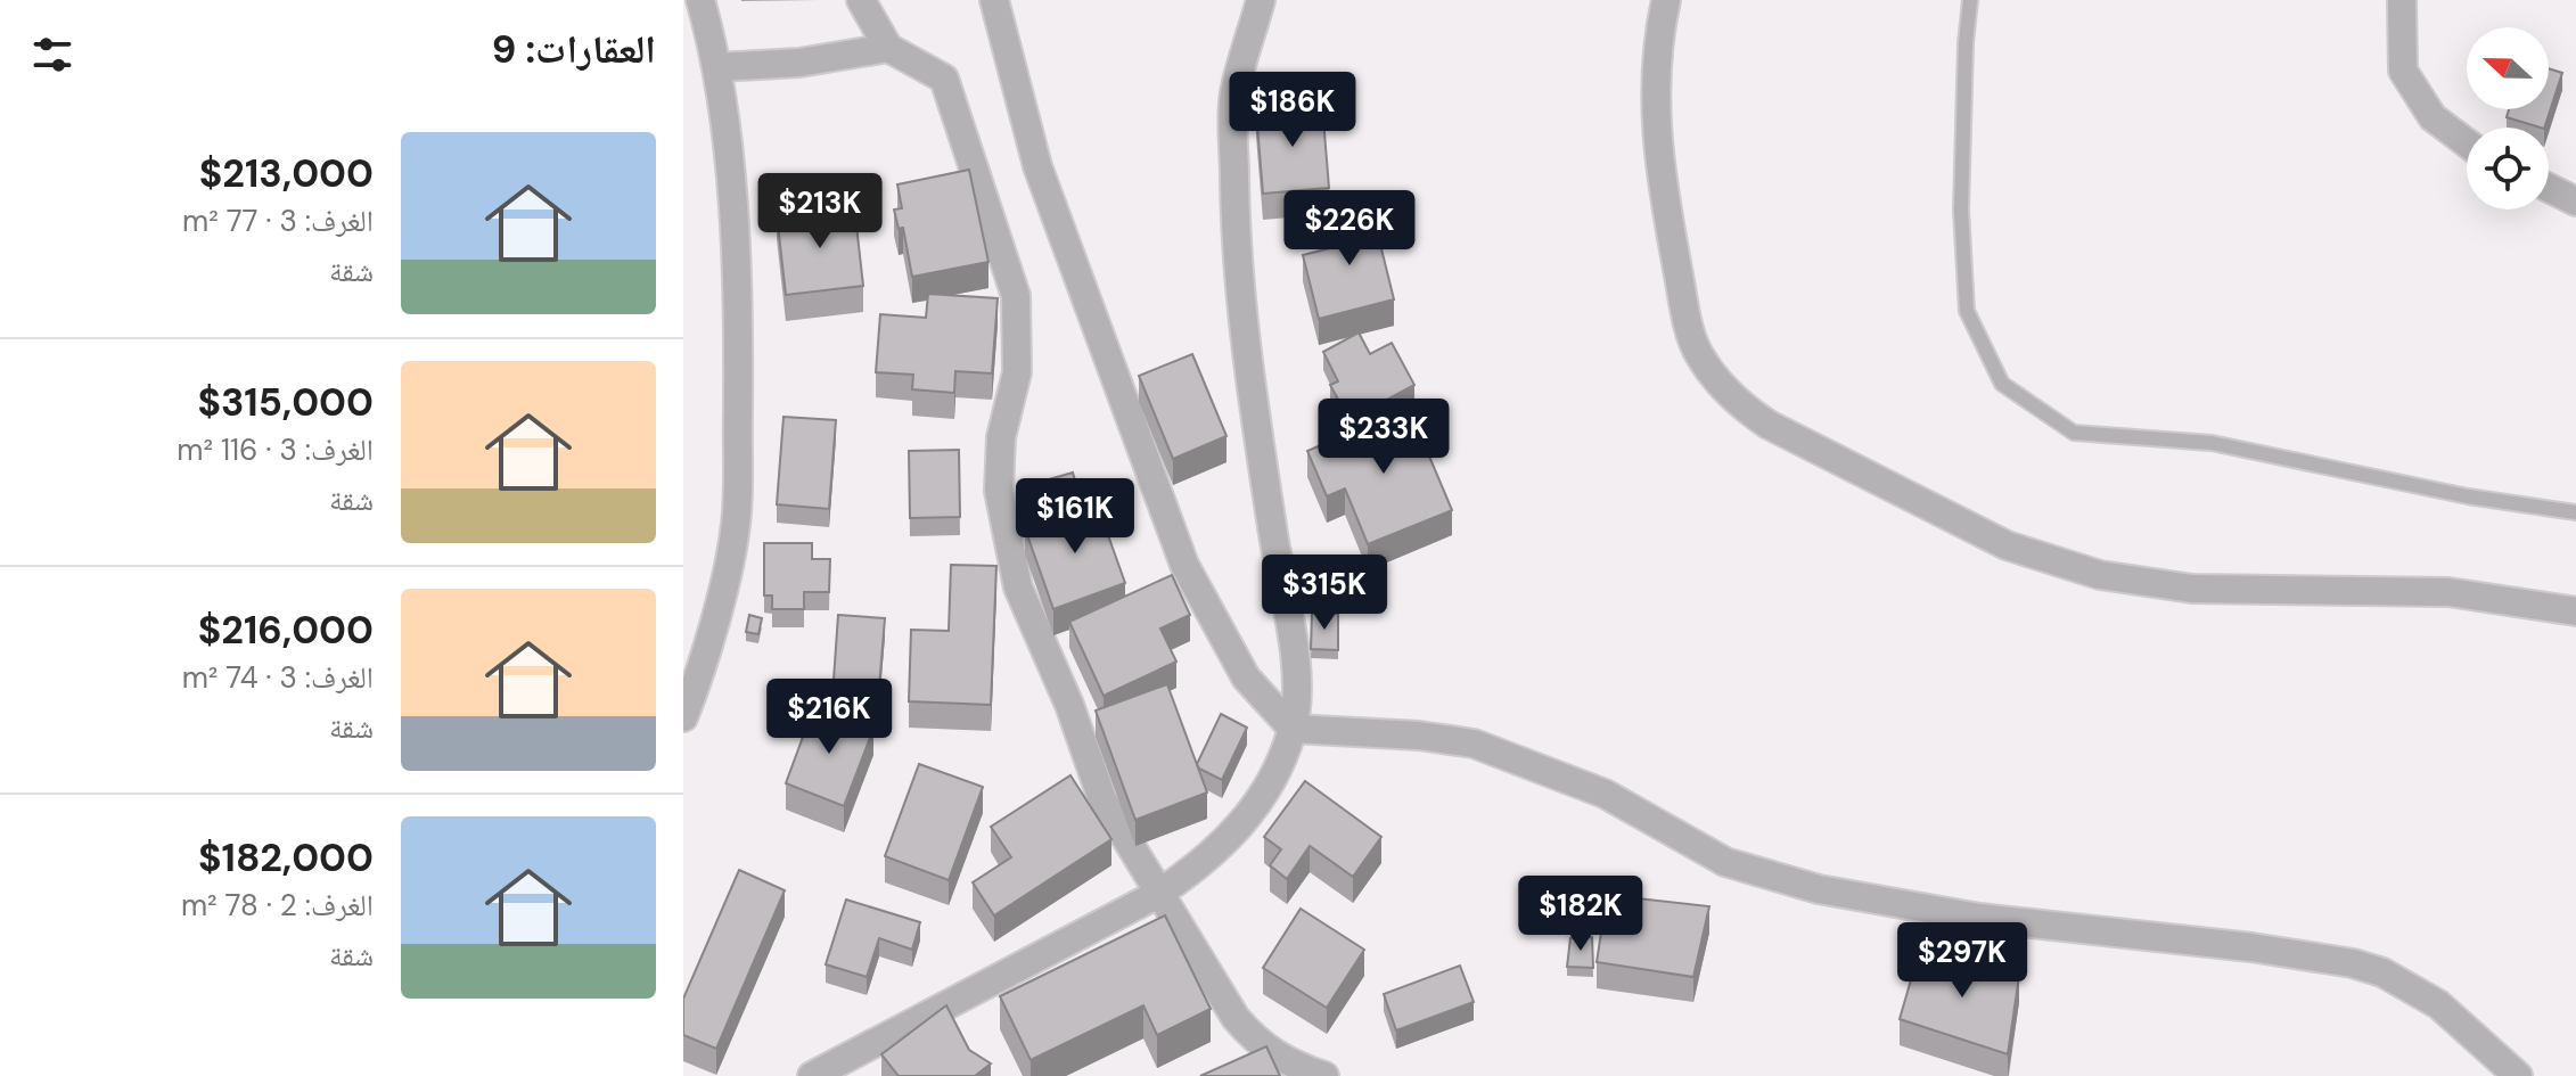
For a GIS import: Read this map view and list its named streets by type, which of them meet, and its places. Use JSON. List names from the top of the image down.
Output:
{
  "north": "left",
  "page": {
    "heading": "العقارات: 9",
    "price": [
      "$186K",
      "$213K",
      "$226K",
      "$233K",
      "$161K",
      "$315K",
      "$216K",
      "$182K",
      "$297K"
    ],
    "list": [
      {
        "name": "$213,000",
        "note": "الغرف: 3 · 77 m² · شقة"
      },
      {
        "name": "$315,000",
        "note": "الغرف: 3 · 116 m² · شقة"
      },
      {
        "name": "$216,000",
        "note": "الغرف: 3 · 74 m² · شقة"
      },
      {
        "name": "$182,000",
        "note": "الغرف: 2 · 78 m² · شقة"
      }
    ]
  }
}
